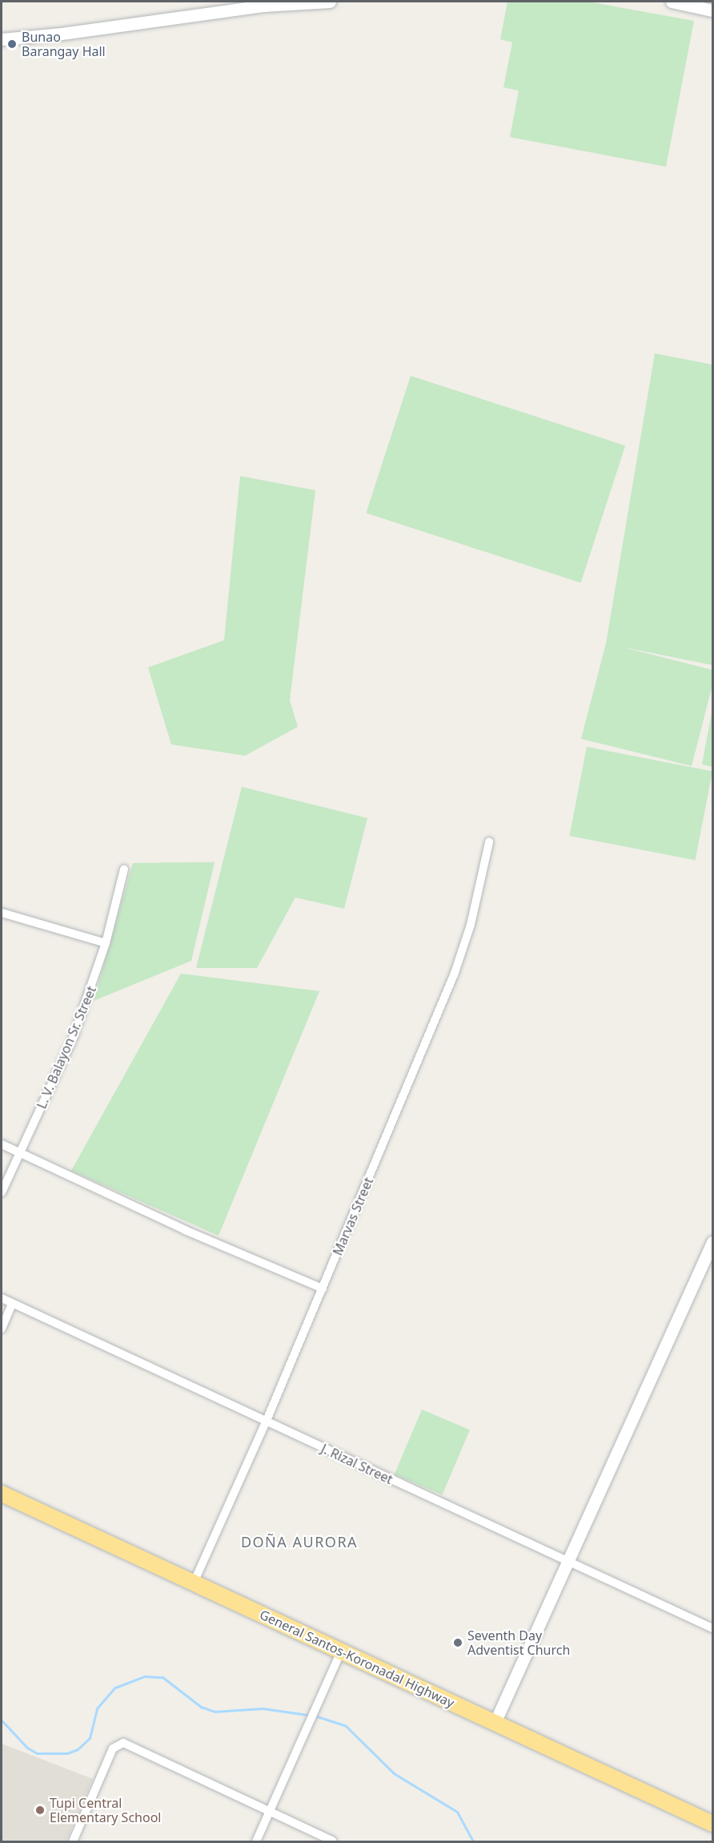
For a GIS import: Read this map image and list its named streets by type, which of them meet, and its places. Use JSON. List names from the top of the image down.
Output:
{
  "streets": {
    "highway": ["General Santos-Koronadal Highway"],
    "street": ["L. V. Balayon Sr. Street", "Marvas Street", "J. Rizal Street"]
  },
  "crossings": [
    ["Marvas Street", "J. Rizal Street"],
    ["Marvas Street", "General Santos-Koronadal Highway"]
  ],
  "districts": ["DOÑA AURORA"],
  "places": ["Bunao Barangay Hall", "Seventh Day Adventist Church", "Tupi Central Elementary School"]
}
